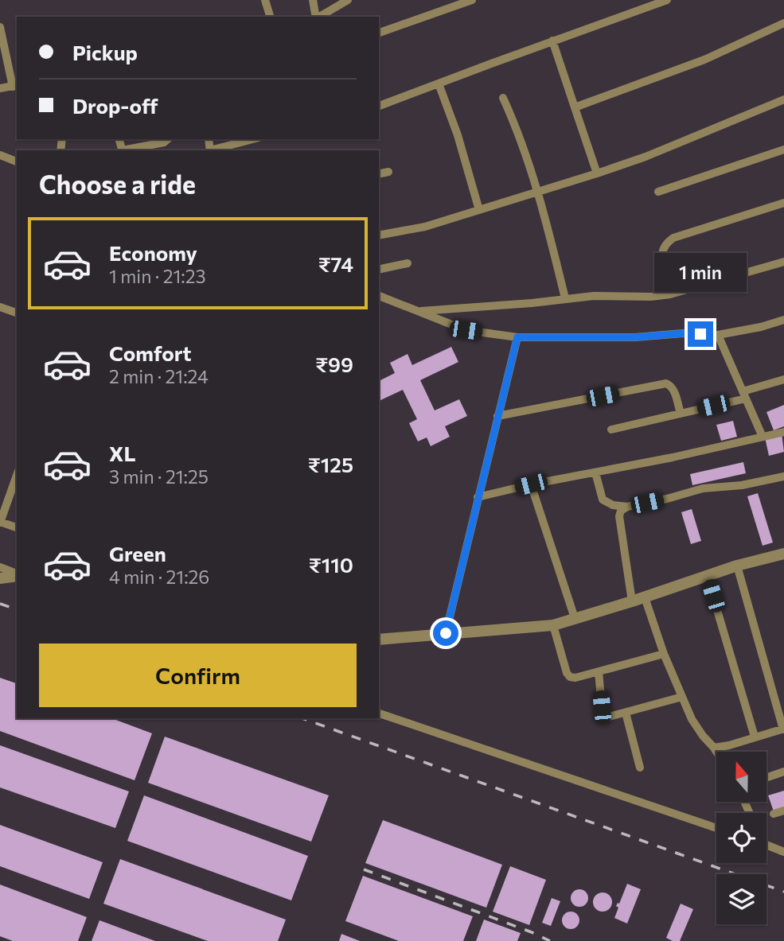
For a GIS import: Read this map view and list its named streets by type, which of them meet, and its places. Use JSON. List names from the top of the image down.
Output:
{
  "north": "top",
  "page": {
    "banner": ["Pickup", "Drop-off"],
    "heading": "Choose a ride",
    "list": [
      {
        "name": "Economy",
        "note": "1 min · 21:23",
        "value": "₹74"
      },
      {
        "name": "Comfort",
        "note": "2 min · 21:24",
        "value": "₹99"
      },
      {
        "name": "XL",
        "note": "3 min · 21:25",
        "value": "₹125"
      },
      {
        "name": "Green",
        "note": "4 min · 21:26",
        "value": "₹110"
      }
    ],
    "bubble": "1 min",
    "buttons": "Confirm"
  }
}
